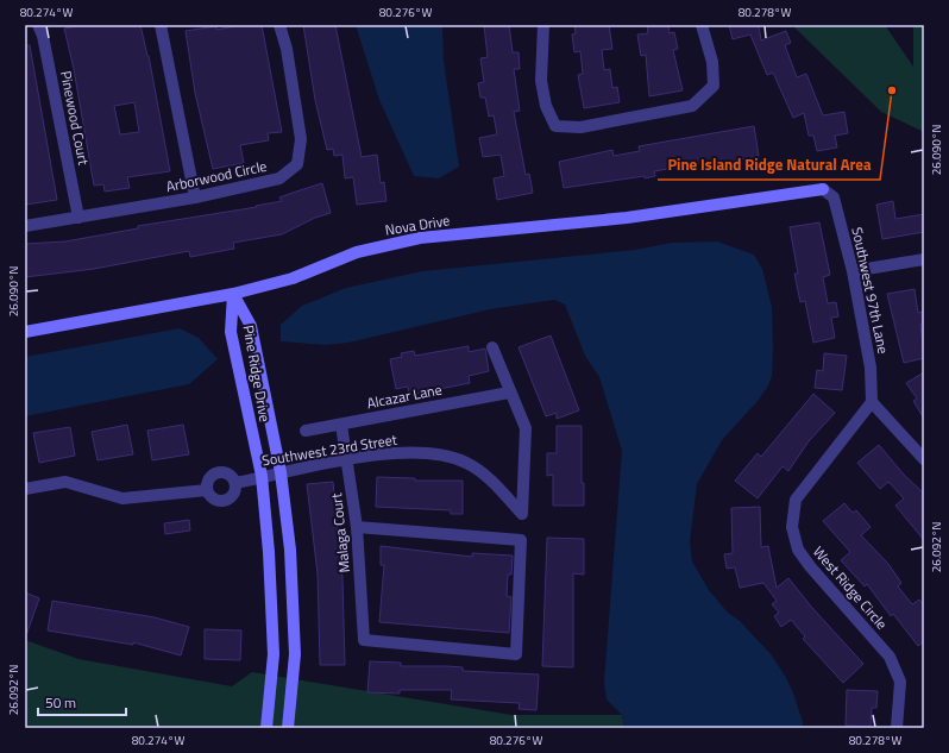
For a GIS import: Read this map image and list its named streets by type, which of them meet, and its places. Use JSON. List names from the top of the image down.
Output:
{
  "streets": {
    "street": [
      "Pinewood Court",
      "Arborwood Circle",
      "Nova Drive",
      "Southwest 97th Lane",
      "Pine Ridge Drive",
      "Alcazar Lane",
      "Southwest 23rd Street",
      "Malaga Court",
      "West Ridge Circle"
    ]
  },
  "crossings": [
    ["Pinewood Court", "Arborwood Circle"],
    ["Nova Drive", "Southwest 97th Lane"],
    ["Nova Drive", "Pine Ridge Drive"],
    ["Southwest 97th Lane", "West Ridge Circle"],
    ["Pine Ridge Drive", "Southwest 23rd Street"],
    ["Alcazar Lane", "Southwest 23rd Street"],
    ["Alcazar Lane", "Malaga Court"],
    ["Southwest 23rd Street", "Malaga Court"]
  ],
  "places": ["Pine Island Ridge Natural Area"],
  "scale_bar": "50 m",
  "coordinates": [
    "80.274°W",
    "80.276°W",
    "80.278°W",
    "26.090°N",
    "26.092°N"
  ]
}
